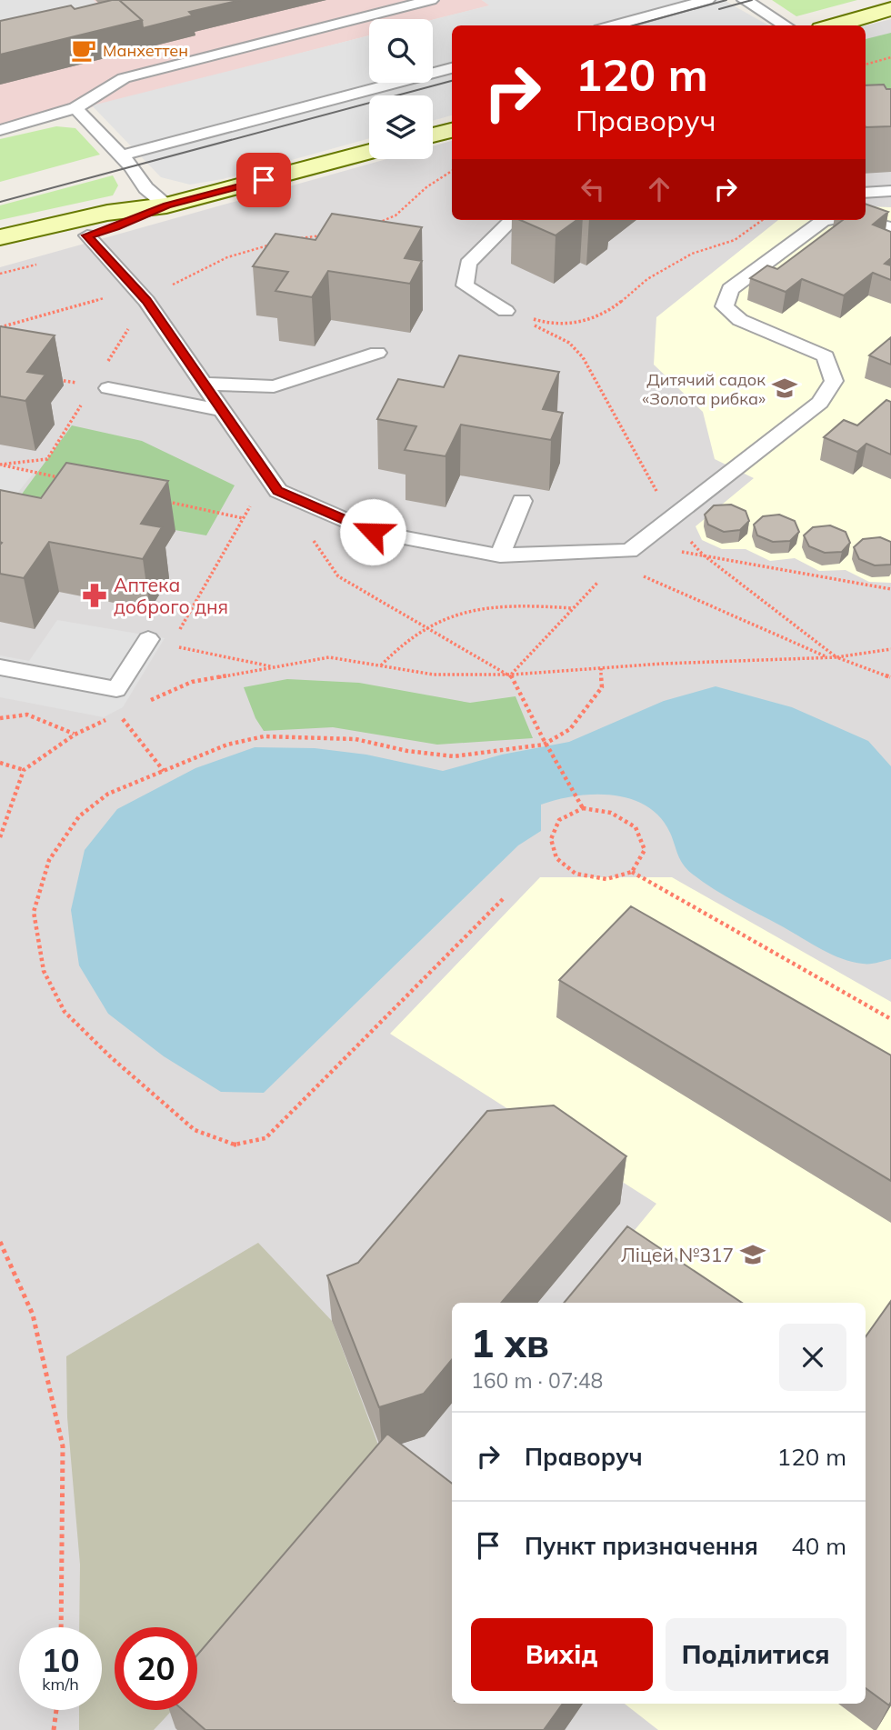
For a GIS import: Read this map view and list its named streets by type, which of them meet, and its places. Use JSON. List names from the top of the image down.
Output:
{
  "places": {
    "cafe": ["Манхеттен"],
    "school or university": ["Дитячий садок «Золота рибка»", "Ліцей №317"],
    "pharmacy": ["Аптека доброго дня"]
  },
  "page": {
    "turn": ["120 m", "Праворуч"],
    "heading": ["1 хв", "160 m · 07:48"],
    "list": [
      {
        "name": "Праворуч",
        "value": "120 m"
      },
      {
        "name": "Пункт призначення",
        "value": "40 m"
      }
    ],
    "buttons": ["Вихід", "Поділитися"],
    "speed": "10 km/h",
    "limit": "20"
  }
}
